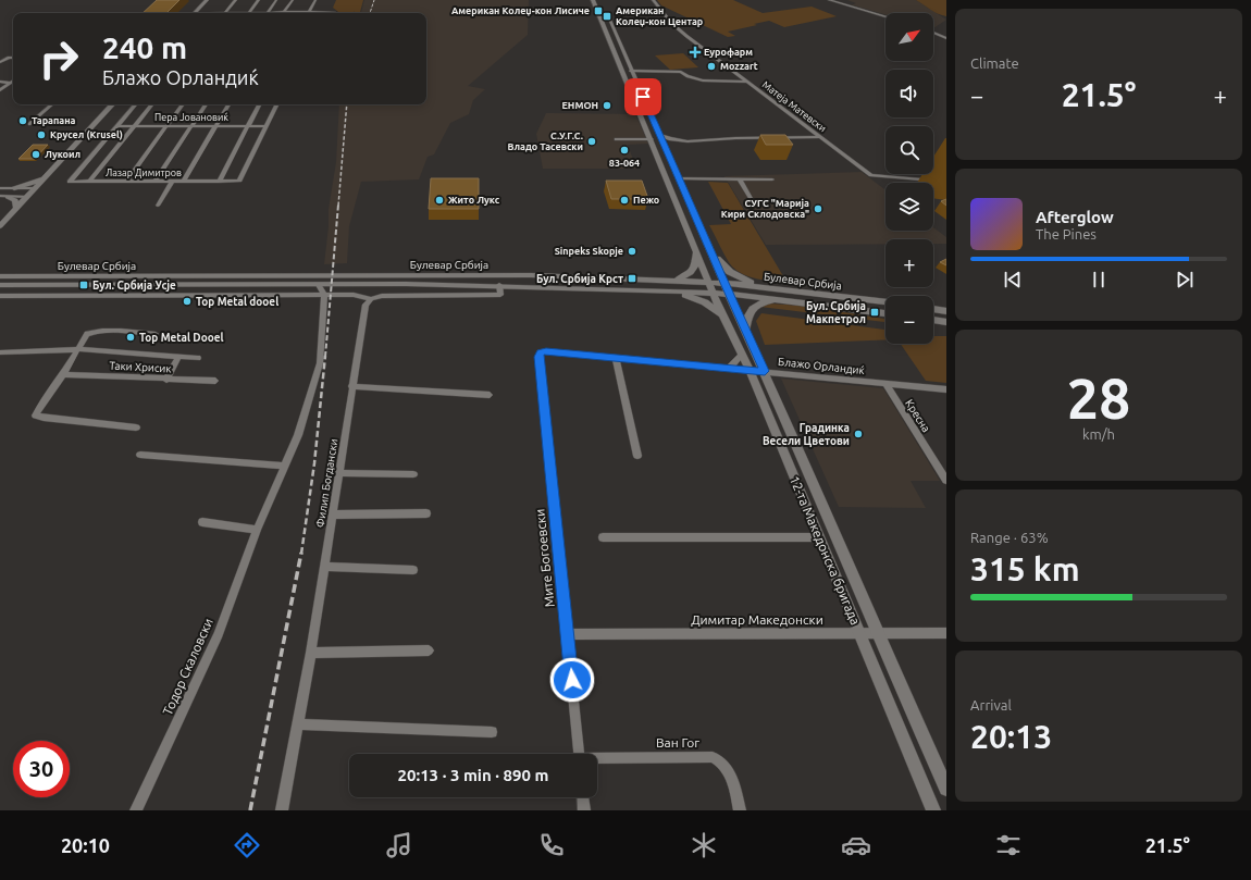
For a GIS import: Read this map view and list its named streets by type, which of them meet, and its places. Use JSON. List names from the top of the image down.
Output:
{
  "streets": {
    "street": [
      "Матеја Матевски",
      "Пера Јовановиќ",
      "Лазар Димитров",
      "Булевар Србија",
      "Блажо Орландиќ",
      "Таки Хрисик",
      "Кресна",
      "Филип Богдански",
      "12-та Македонска бригада",
      "Мите Богоевски",
      "Димитар Македонски",
      "Тодор Скаловски",
      "Ван Гог"
    ]
  },
  "crossings": [
    ["Пера Јовановиќ", "Лазар Димитров"],
    ["Булевар Србија", "12-та Македонска бригада"],
    ["Блажо Орландиќ", "Кресна"],
    ["Блажо Орландиќ", "12-та Македонска бригада"],
    ["Блажо Орландиќ", "Мите Богоевски"],
    ["12-та Македонска бригада", "Димитар Македонски"],
    ["Мите Богоевски", "Димитар Македонски"]
  ],
  "places": {
    "transit": [
      "Американ Колеџ-кон Лисиче",
      "Американ Колеџ-кон Центар",
      "Бул. Србија Крст",
      "Бул. Србија Усје",
      "Бул. Србија Макпетрол"
    ],
    "health": ["Еурофарм"],
    "other": [
      "Mozzart",
      "ЕНМОН",
      "Тарапана",
      "Крусел (Krusel)",
      "С.У.Г.С. Владо Тасевски",
      "83-064",
      "Лукоил",
      "Жито Лукс",
      "Пежо",
      "СУГС \"Марија Кири Склодовска\"",
      "Sinpeks Skopje",
      "Top Metal dooel",
      "Top Metal Dooel",
      "Градинка Весели Цветови"
    ]
  },
  "north": "top right",
  "page": {
    "tile": [
      "Climate",
      ["28", "km/h"],
      ["Range · 63%", "315 km"],
      ["Arrival", "20:13"]
    ],
    "map_buttons": ["+", "−"],
    "turn": ["240 m", "Блажо Орландиќ"],
    "heat": ["−", "21.5°", "+"],
    "song": ["Afterglow", "The Pines"],
    "limit": "30",
    "trip": "20:13 · 3 min · 890 m",
    "tabs": ["20:10", "21.5°"]
  }
}
